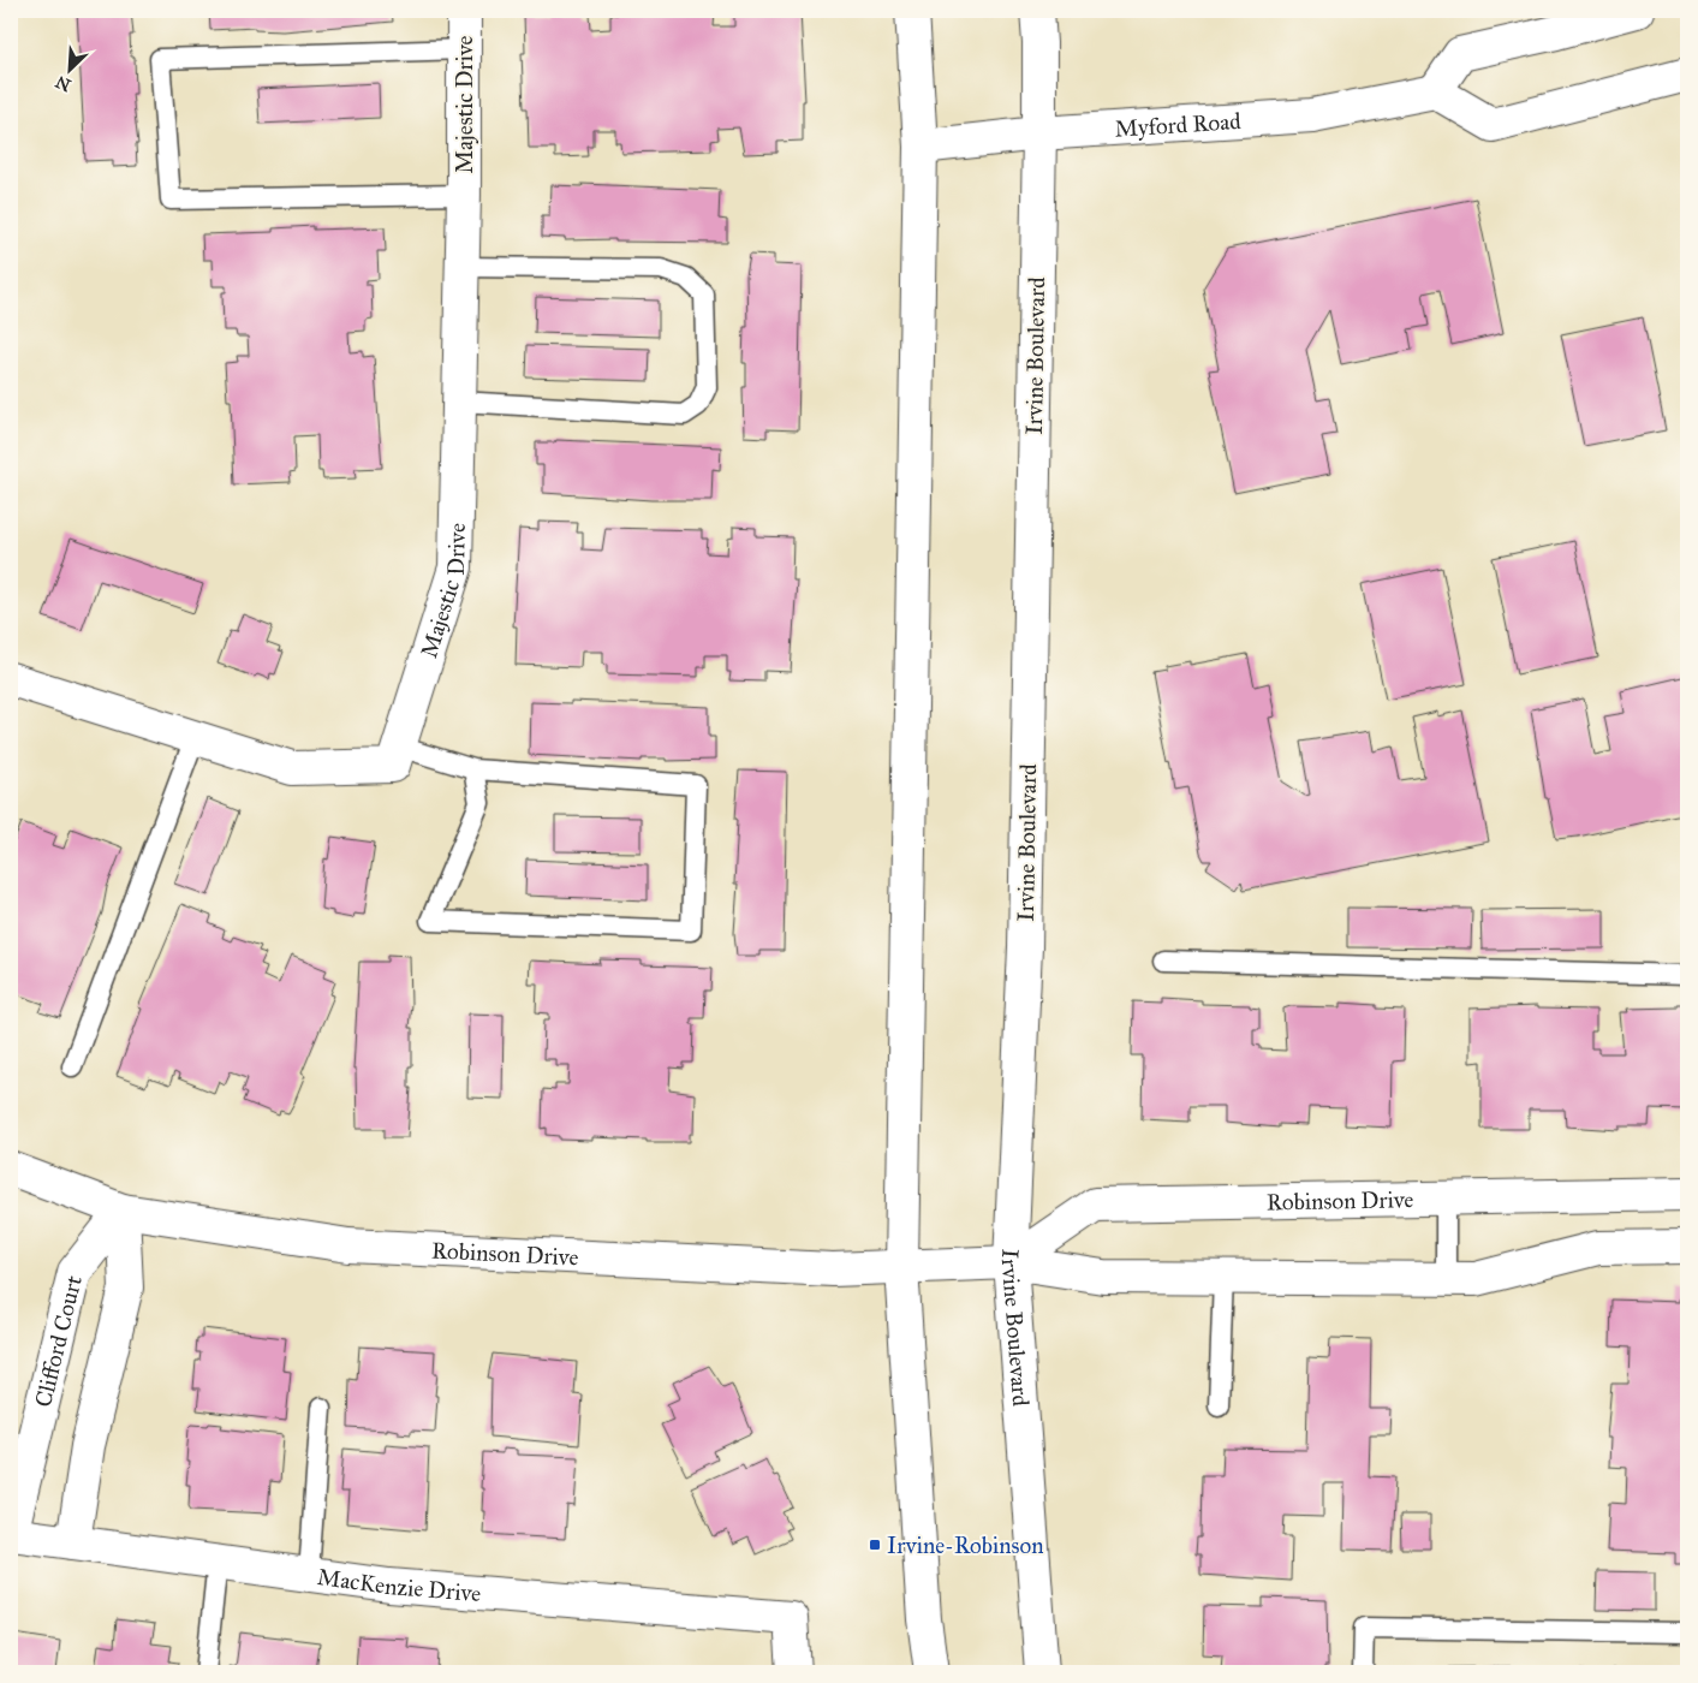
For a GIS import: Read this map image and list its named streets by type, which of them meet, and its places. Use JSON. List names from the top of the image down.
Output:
{
  "streets": {
    "street": [
      "Majestic Drive",
      "Myford Road",
      "Irvine Boulevard",
      "Robinson Drive",
      "Clifford Court",
      "MacKenzie Drive"
    ]
  },
  "crossings": [
    ["Myford Road", "Irvine Boulevard"],
    ["Irvine Boulevard", "Robinson Drive"],
    ["Robinson Drive", "Clifford Court"],
    ["Clifford Court", "MacKenzie Drive"]
  ],
  "places": {
    "transit": ["Irvine-Robinson"]
  },
  "north": "bottom left"
}
